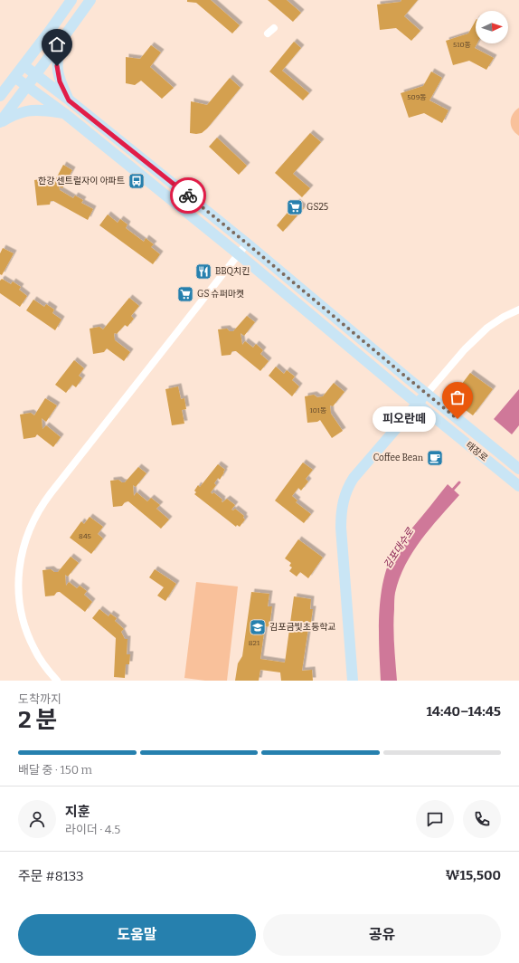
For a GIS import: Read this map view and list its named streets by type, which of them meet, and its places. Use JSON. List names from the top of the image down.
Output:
{
  "streets": {
    "street": ["태장로"]
  },
  "water": ["김포대수로"],
  "places": {
    "bus stop": ["한강 센트럴자이 아파트"],
    "supermarket": ["GS25", "GS 슈퍼마켓"],
    "restaurant": ["BBQ치킨"],
    "other": ["피오란떼"],
    "cafe": ["Coffee Bean"],
    "school or university": ["김포금빛초등학교"]
  },
  "house_numbers": [
    "510동",
    "509동",
    "101동",
    "845",
    "821"
  ],
  "north": "right",
  "page": {
    "bubble": "피오란떼",
    "heading": ["2 분", "도착까지", "14:40–14:45"],
    "panel": [
      "지훈",
      "라이더 · 4.5",
      "주문 #8133",
      "₩15,500"
    ],
    "bar": "배달 중 · 150 m",
    "buttons": ["도움말", "공유"]
  }
}
